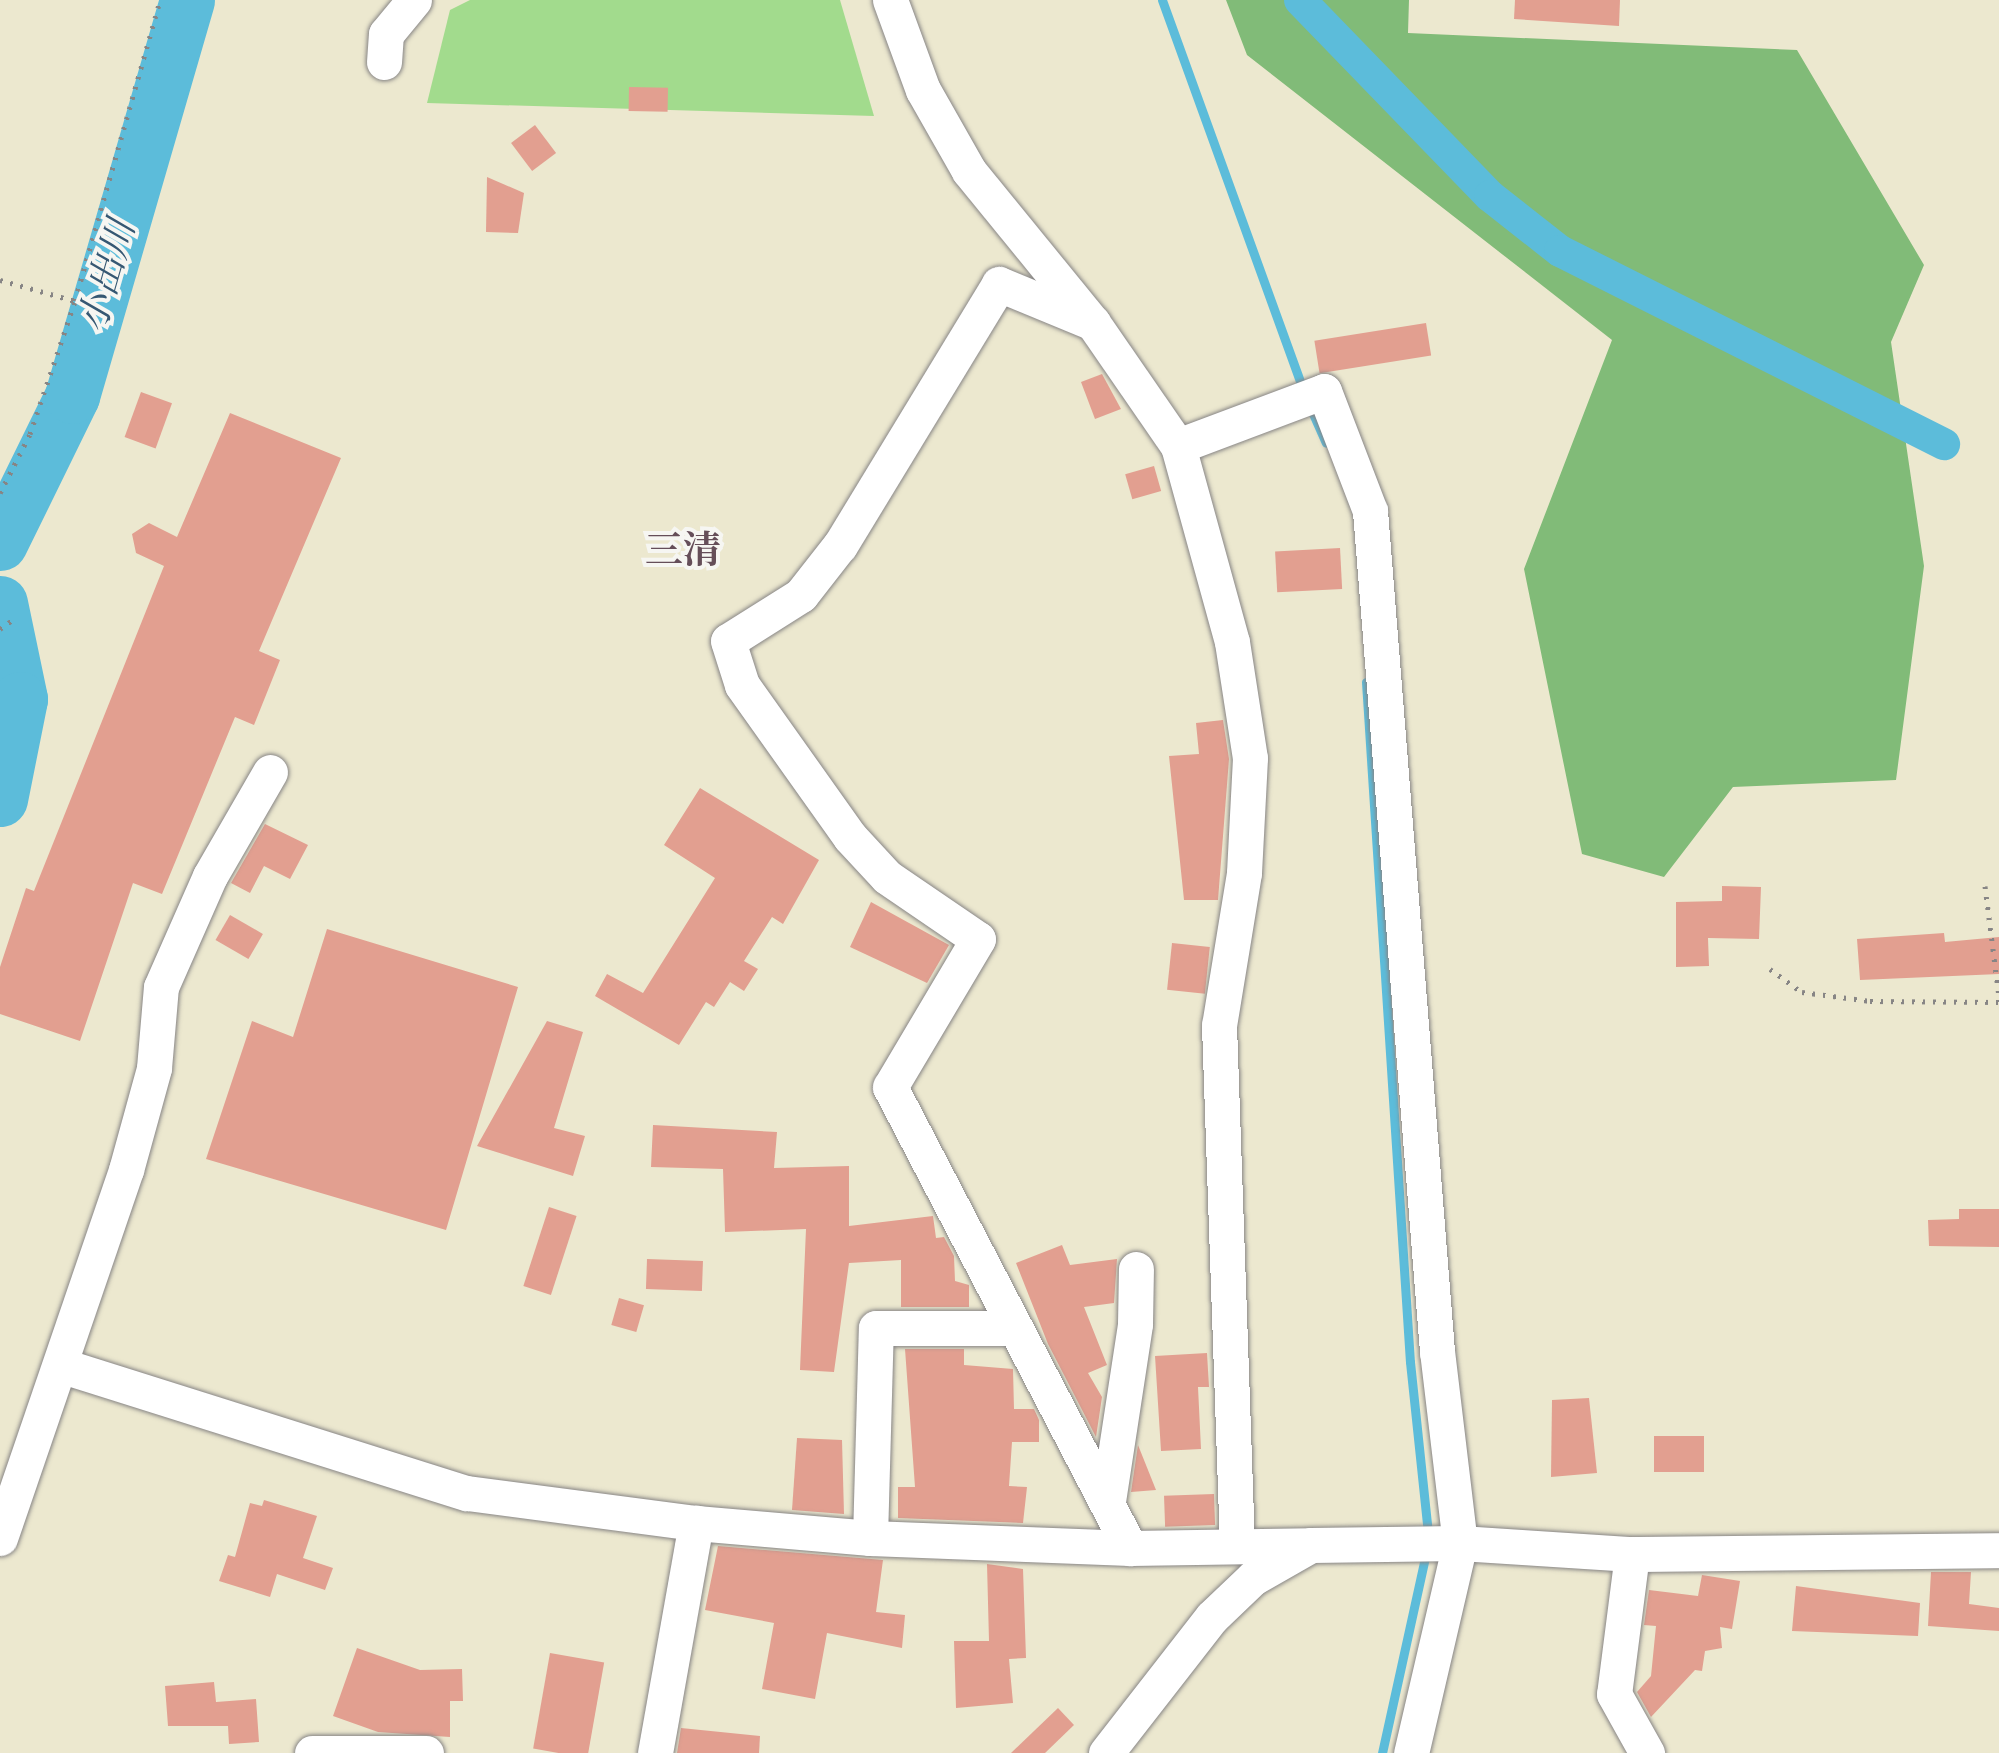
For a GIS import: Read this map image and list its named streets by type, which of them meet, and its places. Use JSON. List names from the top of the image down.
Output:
{
  "districts": ["三清"],
  "water": ["小出川"]
}
